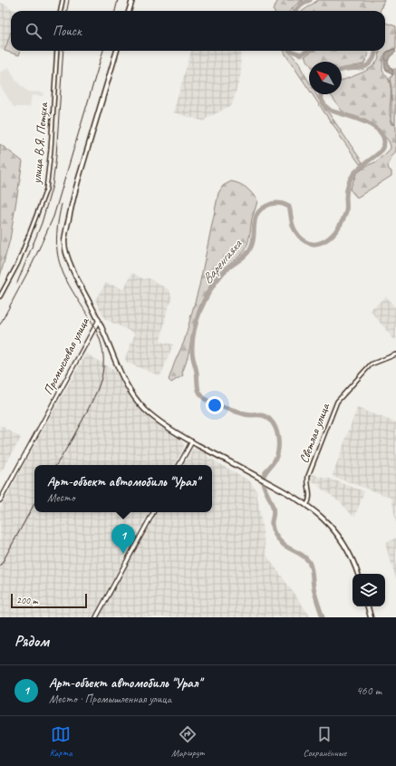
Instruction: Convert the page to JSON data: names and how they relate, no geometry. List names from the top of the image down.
{
  "streets": {
    "highway": ["Промысловая улица"],
    "street": ["улица В.Я. Петуха", "Светлая улица"]
  },
  "water": ["Варенгаяха"],
  "scale_bar": "200 m",
  "north": "top left",
  "page": {
    "search": "Поиск",
    "popup": ["Арт-объект автомобиль \"Урал\"", "Место"],
    "pins": "1",
    "scale": "200 m",
    "heading": "Рядом",
    "list": [
      {
        "mark": "1",
        "name": "Арт-объект автомобиль \"Урал\"",
        "note": "Место · Промышленная улица",
        "value": "460 m"
      }
    ],
    "nav": ["Карта", "Маршрут", "Сохранённые"]
  }
}
